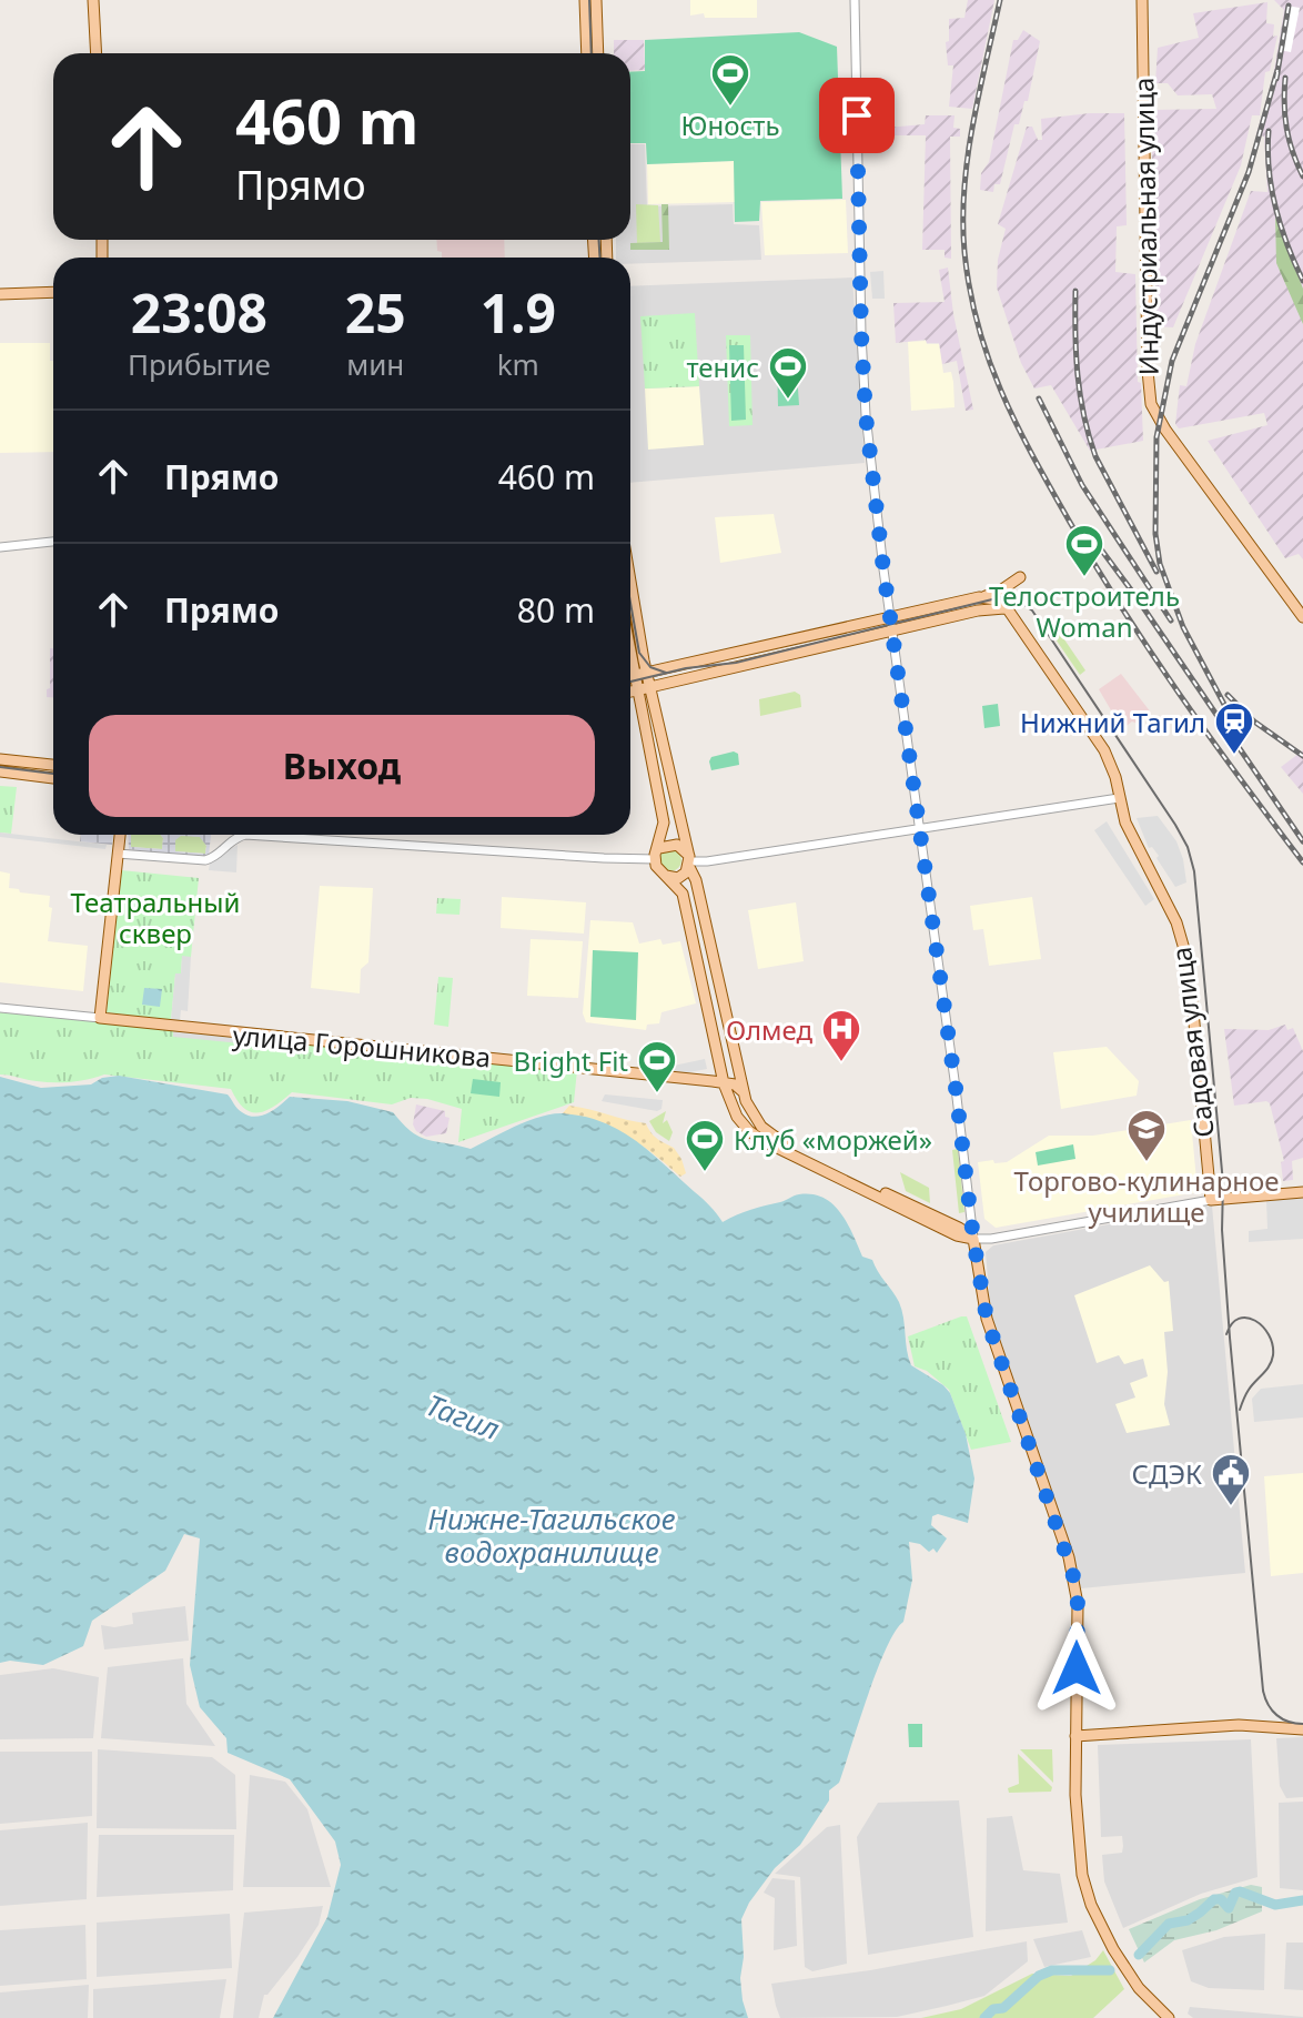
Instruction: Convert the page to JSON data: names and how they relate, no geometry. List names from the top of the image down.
{
  "streets": {
    "main road": ["Индустриальная улица", "Садовая улица", "улица Горошникова"]
  },
  "water": ["Тагил", "Нижне-Тагильское водохранилище"],
  "parks": ["Театральный сквер"],
  "places": {
    "sports": [
      "Юность",
      "тенис",
      "Телостроитель Woman",
      "Bright Fit",
      "Клуб «моржей»"
    ],
    "station": ["Нижний Тагил"],
    "hospital": ["Олмед"],
    "school or university": ["Торгово-кулинарное училище"],
    "public building": ["СДЭК"]
  },
  "page": {
    "turn": ["460 m", "Прямо"],
    "eta": [
      "23:08",
      "Прибытие",
      "25",
      "мин",
      "1.9",
      "km"
    ],
    "list": [
      {
        "name": "Прямо",
        "value": "460 m"
      },
      {
        "name": "Прямо",
        "value": "80 m"
      }
    ],
    "buttons": "Выход"
  }
}
